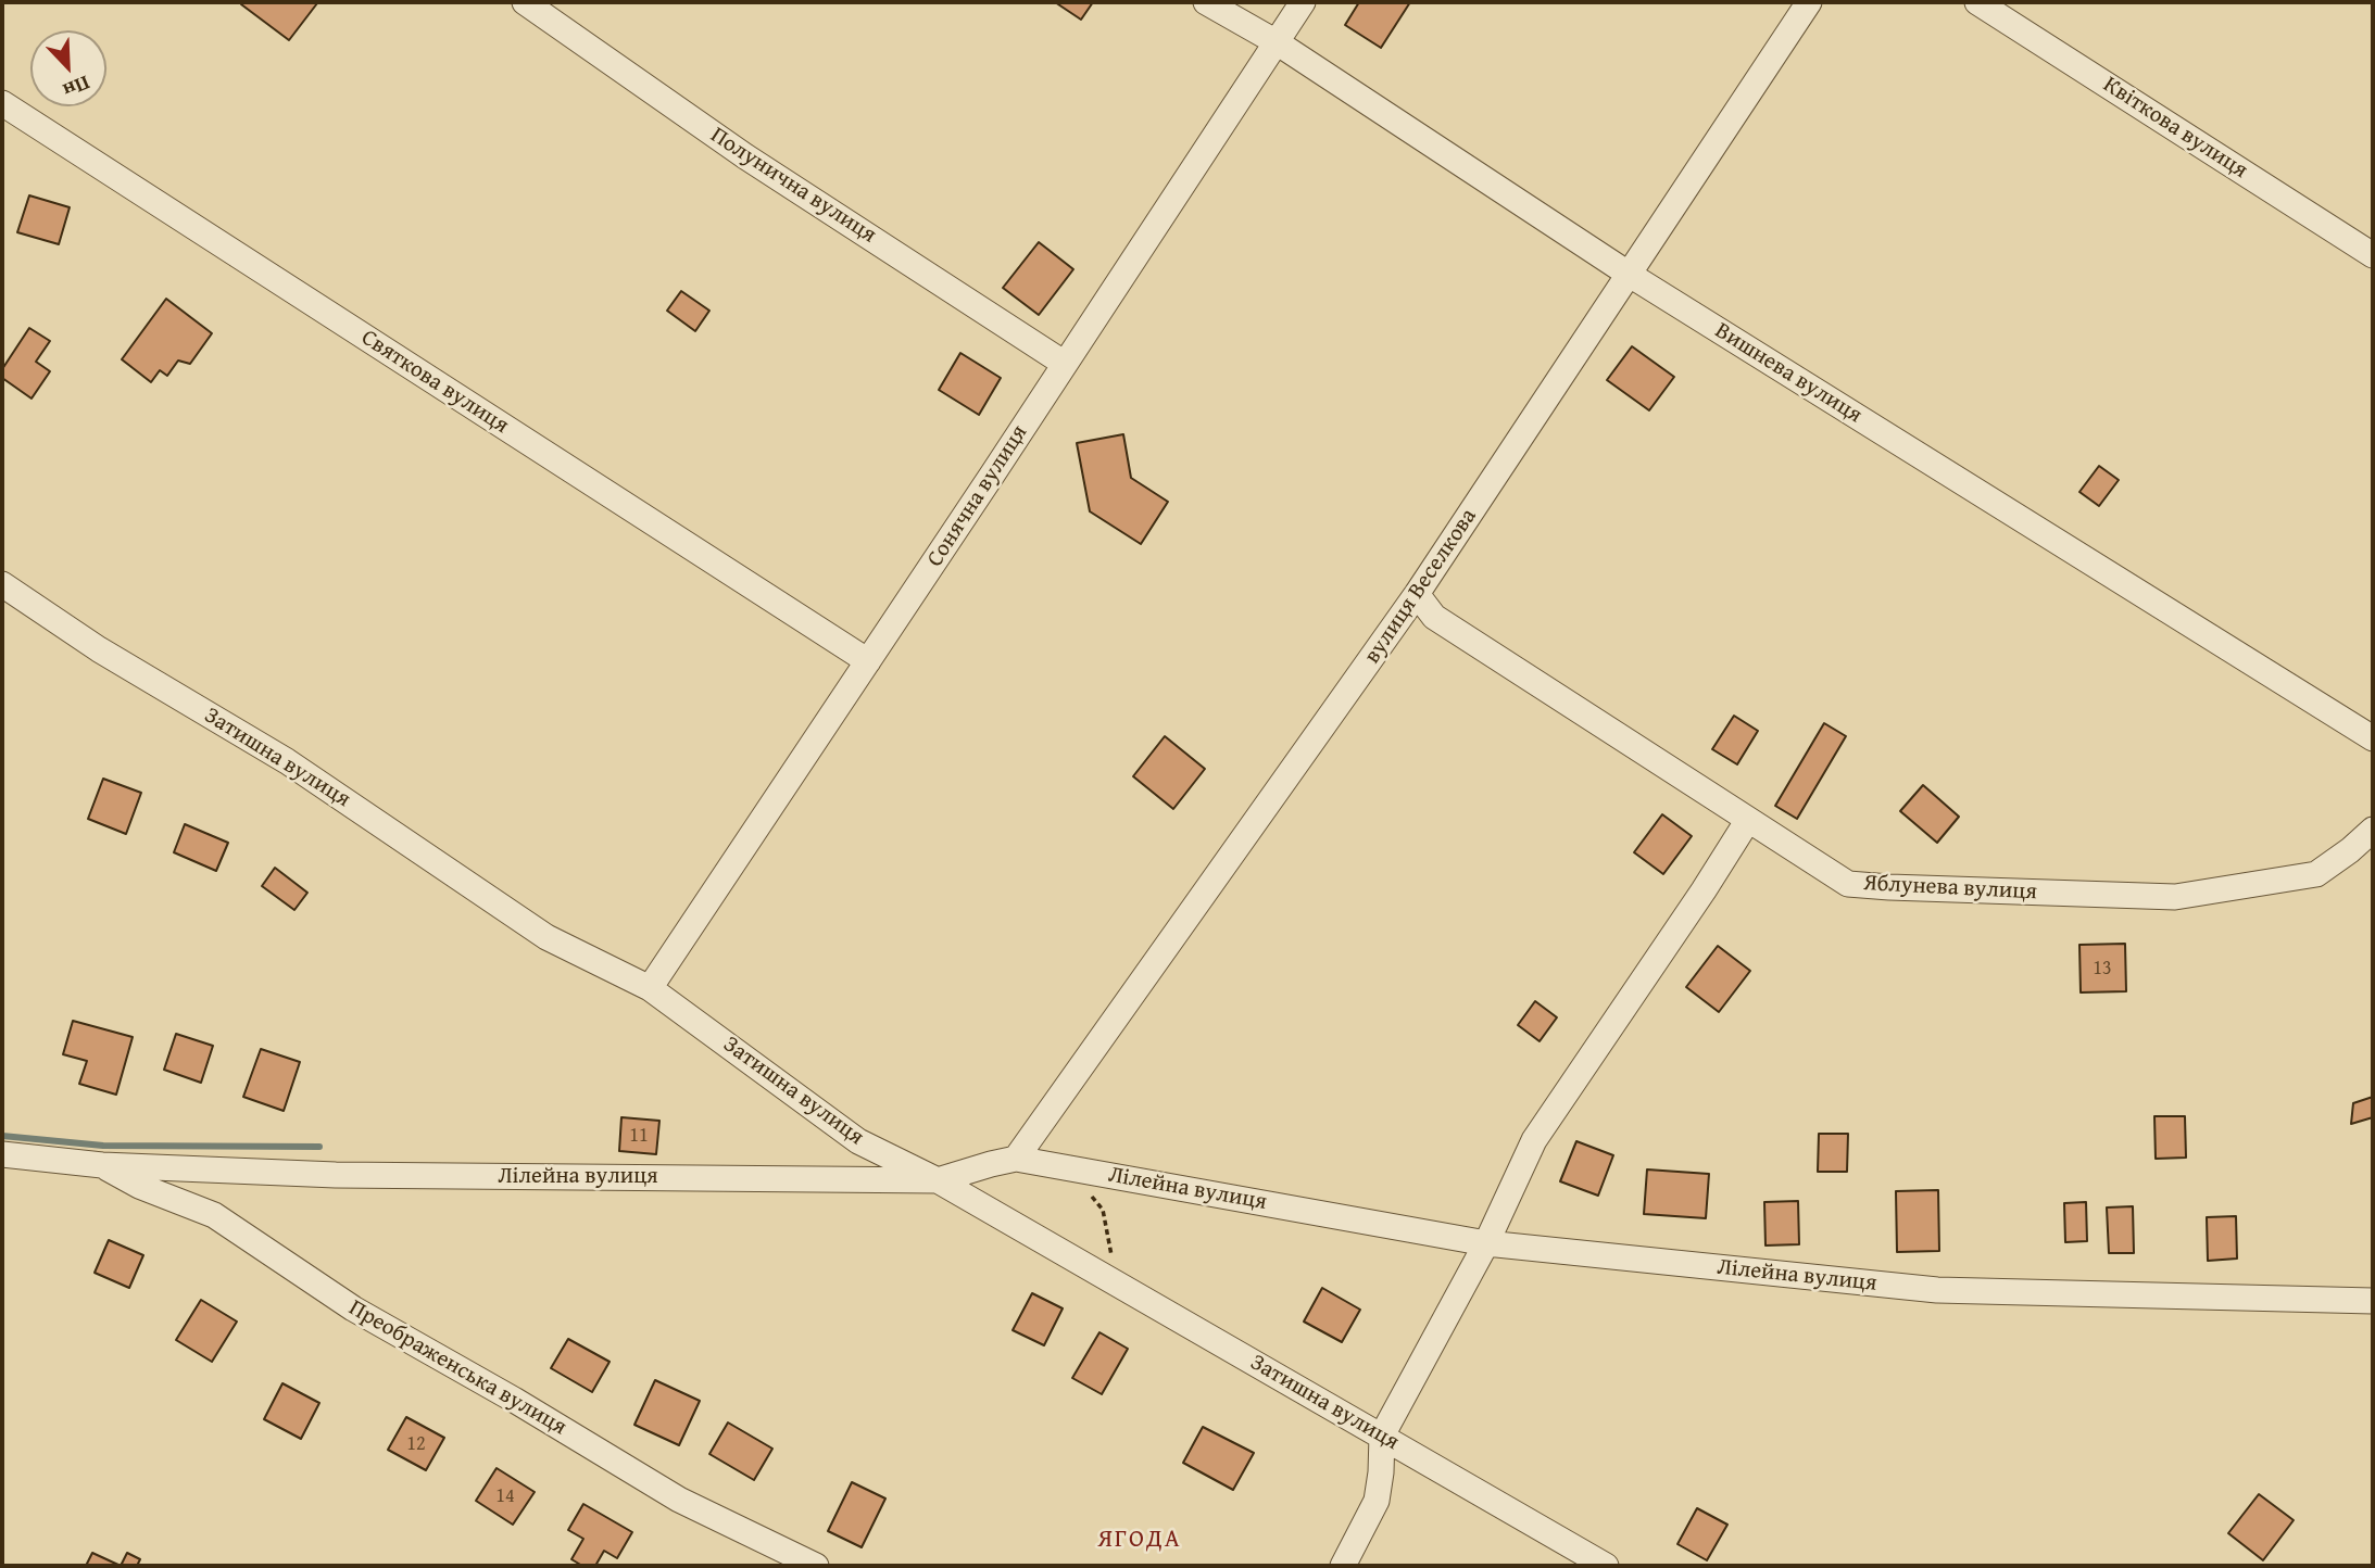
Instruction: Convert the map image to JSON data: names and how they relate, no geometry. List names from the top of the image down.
{
  "streets": {
    "street": [
      "Квіткова вулиця",
      "Полунична вулиця",
      "Вишнева вулиця",
      "Святкова вулиця",
      "Сонячна вулиця",
      "вулиця Веселкова",
      "Затишна вулиця",
      "Яблунева вулиця",
      "Лілейна вулиця",
      "Преображенська вулиця"
    ]
  },
  "crossings": [
    ["Полунична вулиця", "Сонячна вулиця"],
    ["Вишнева вулиця", "Сонячна вулиця"],
    ["Вишнева вулиця", "вулиця Веселкова"],
    ["Святкова вулиця", "Сонячна вулиця"],
    ["Сонячна вулиця", "Затишна вулиця"],
    ["вулиця Веселкова", "Яблунева вулиця"],
    ["вулиця Веселкова", "Лілейна вулиця"],
    ["Затишна вулиця", "Лілейна вулиця"],
    ["Лілейна вулиця", "Преображенська вулиця"]
  ],
  "districts": ["ЯГОДА"],
  "house_numbers": [
    "13",
    "11",
    "12",
    "14"
  ],
  "north": "bottom right"
}
